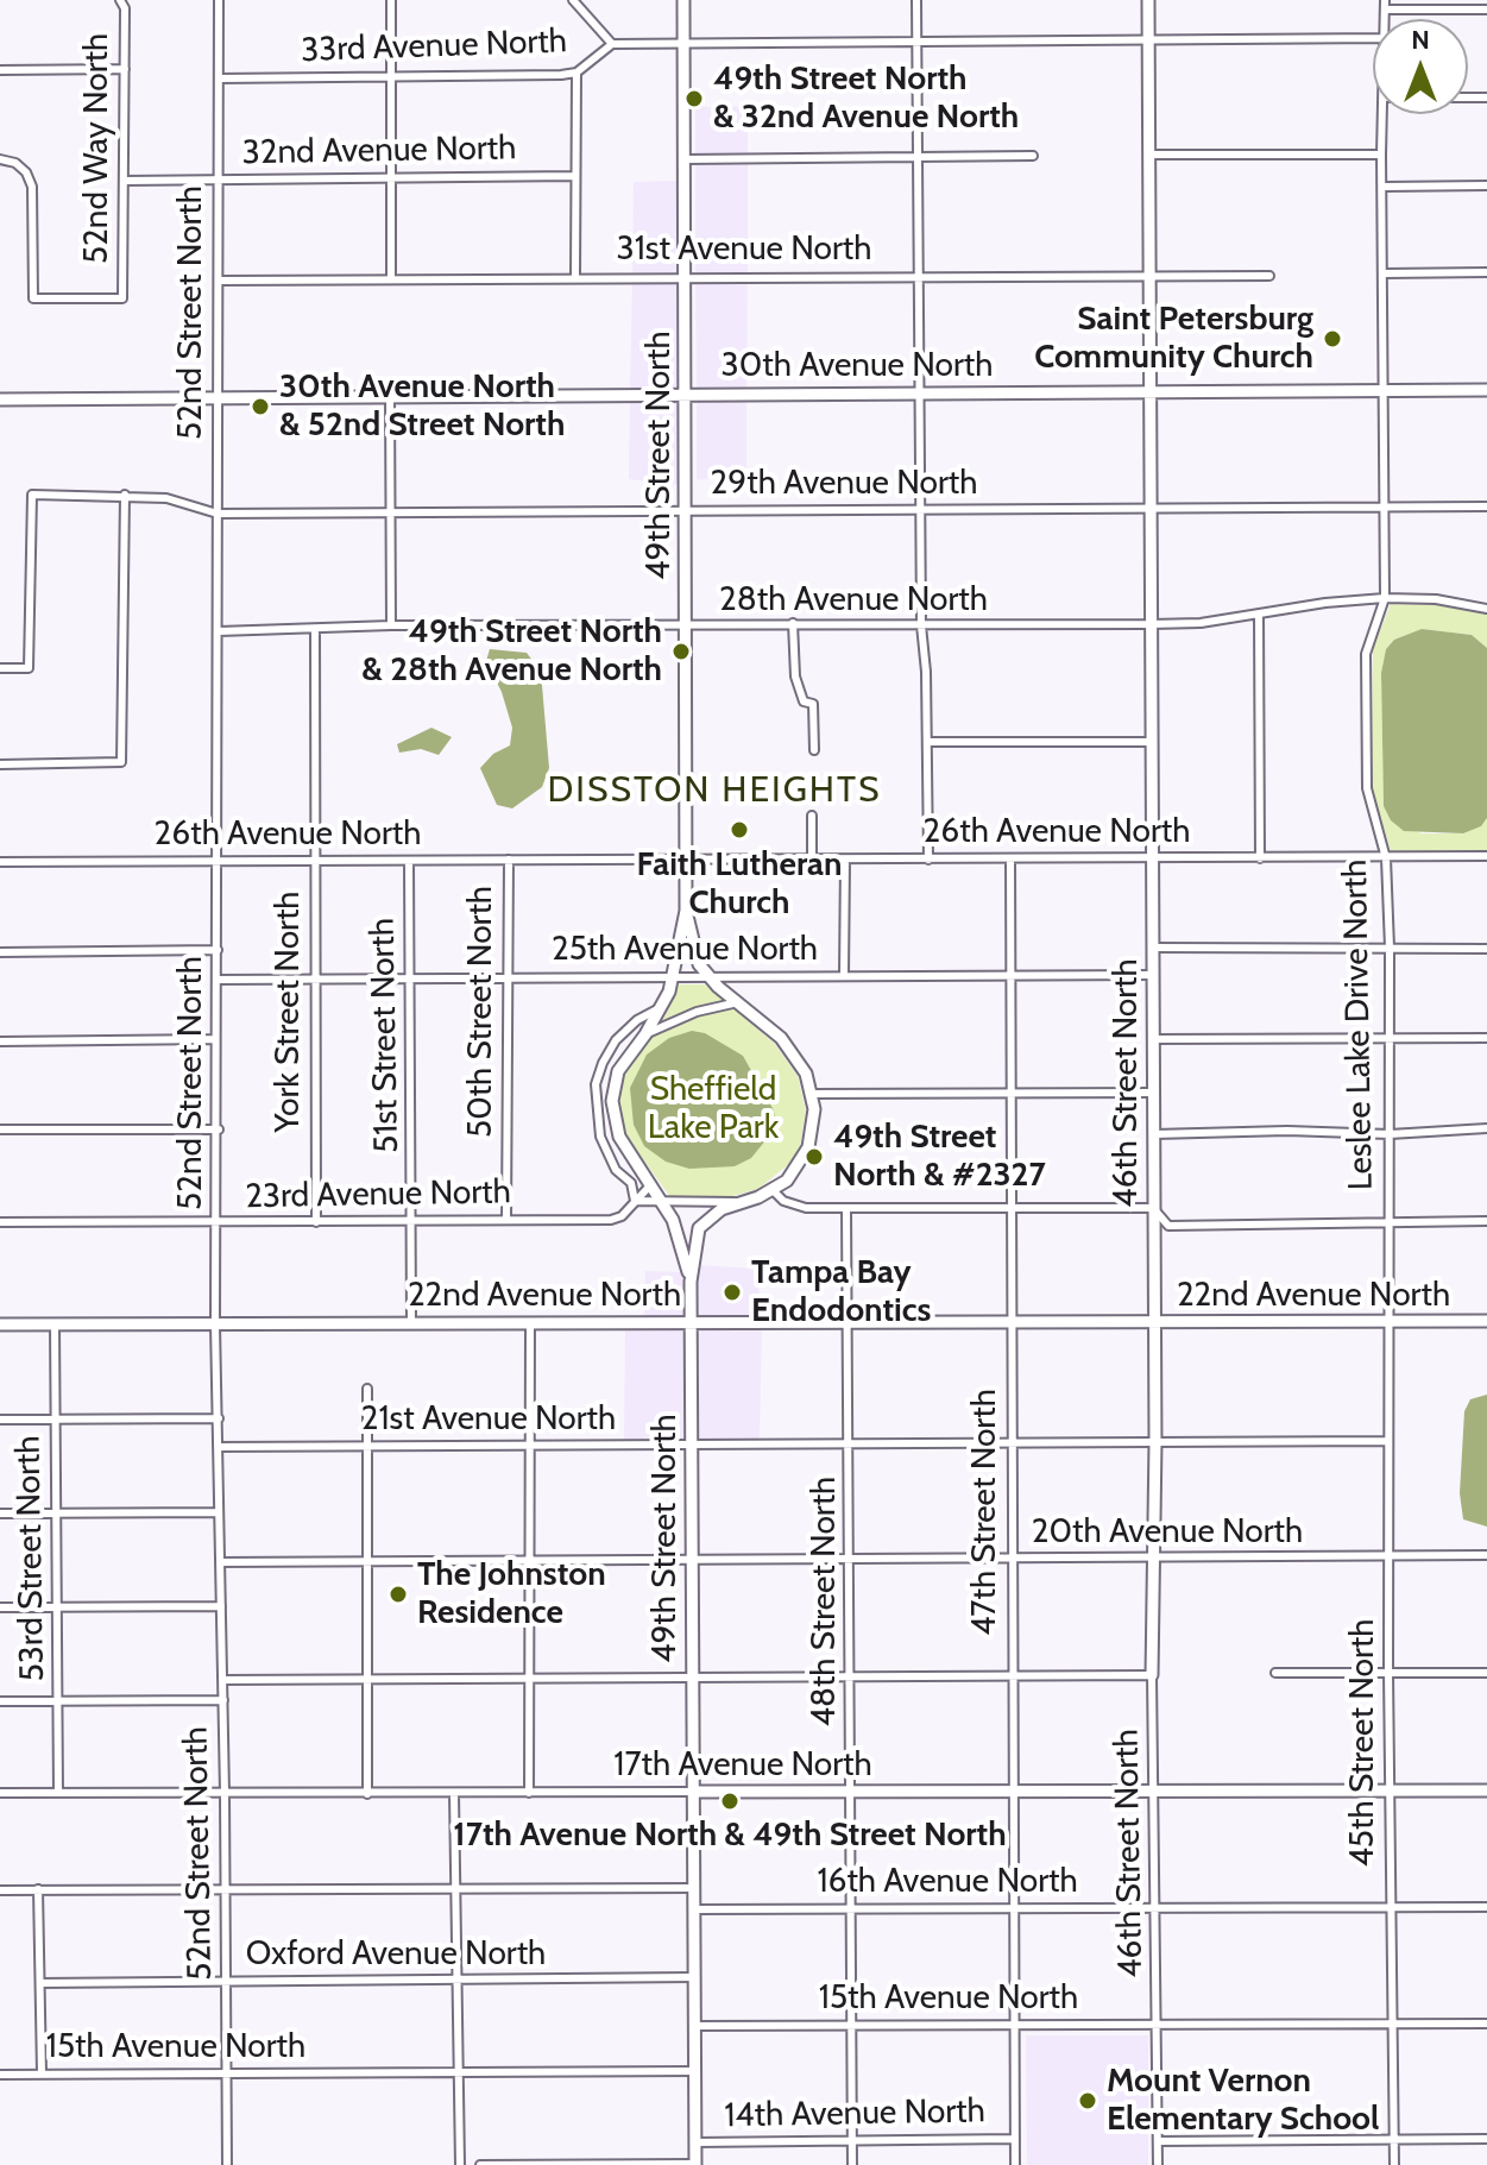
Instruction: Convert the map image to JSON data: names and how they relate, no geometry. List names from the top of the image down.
{
  "streets": {
    "main road": [
      "30th Avenue North",
      "49th Street North",
      "46th Street North",
      "22nd Avenue North",
      "17th Avenue North"
    ],
    "street": [
      "33rd Avenue North",
      "52nd Way North",
      "32nd Avenue North",
      "31st Avenue North",
      "52nd Street North",
      "29th Avenue North",
      "28th Avenue North",
      "26th Avenue North",
      "25th Avenue North",
      "York Street North",
      "50th Street North",
      "Leslee Lake Drive North",
      "51st Street North",
      "23rd Avenue North",
      "21st Avenue North",
      "47th Street North",
      "20th Avenue North",
      "53rd Street North",
      "48th Street North",
      "45th Street North",
      "16th Avenue North",
      "Oxford Avenue North",
      "15th Avenue North",
      "14th Avenue North"
    ]
  },
  "crossings": [
    ["33rd Avenue North", "52nd Street North"],
    ["33rd Avenue North", "49th Street North"],
    ["33rd Avenue North", "46th Street North"],
    ["52nd Way North", "32nd Avenue North"],
    ["32nd Avenue North", "52nd Street North"],
    ["31st Avenue North", "52nd Street North"],
    ["31st Avenue North", "49th Street North"],
    ["31st Avenue North", "46th Street North"],
    ["52nd Street North", "30th Avenue North"],
    ["52nd Street North", "29th Avenue North"],
    ["52nd Street North", "28th Avenue North"],
    ["52nd Street North", "26th Avenue North"],
    ["52nd Street North", "25th Avenue North"],
    ["52nd Street North", "23rd Avenue North"],
    ["52nd Street North", "22nd Avenue North"],
    ["52nd Street North", "21st Avenue North"],
    ["52nd Street North", "20th Avenue North"],
    ["52nd Street North", "17th Avenue North"],
    ["52nd Street North", "Oxford Avenue North"],
    ["52nd Street North", "15th Avenue North"],
    ["30th Avenue North", "49th Street North"],
    ["30th Avenue North", "Leslee Lake Drive North"],
    ["30th Avenue North", "46th Street North"],
    ["49th Street North", "29th Avenue North"],
    ["49th Street North", "28th Avenue North"],
    ["49th Street North", "26th Avenue North"],
    ["49th Street North", "25th Avenue North"],
    ["49th Street North", "23rd Avenue North"],
    ["49th Street North", "22nd Avenue North"],
    ["49th Street North", "21st Avenue North"],
    ["49th Street North", "20th Avenue North"],
    ["49th Street North", "17th Avenue North"],
    ["49th Street North", "16th Avenue North"],
    ["49th Street North", "Oxford Avenue North"],
    ["49th Street North", "15th Avenue North"],
    ["49th Street North", "14th Avenue North"],
    ["29th Avenue North", "Leslee Lake Drive North"],
    ["29th Avenue North", "46th Street North"],
    ["28th Avenue North", "York Street North"],
    ["28th Avenue North", "Leslee Lake Drive North"],
    ["28th Avenue North", "46th Street North"],
    ["26th Avenue North", "York Street North"],
    ["26th Avenue North", "50th Street North"],
    ["26th Avenue North", "Leslee Lake Drive North"],
    ["26th Avenue North", "51st Street North"],
    ["26th Avenue North", "46th Street North"],
    ["26th Avenue North", "47th Street North"],
    ["25th Avenue North", "York Street North"],
    ["25th Avenue North", "50th Street North"],
    ["25th Avenue North", "51st Street North"],
    ["25th Avenue North", "46th Street North"],
    ["25th Avenue North", "47th Street North"],
    ["York Street North", "23rd Avenue North"],
    ["50th Street North", "23rd Avenue North"],
    ["Leslee Lake Drive North", "22nd Avenue North"],
    ["Leslee Lake Drive North", "45th Street North"],
    ["51st Street North", "23rd Avenue North"],
    ["51st Street North", "22nd Avenue North"],
    ["46th Street North", "22nd Avenue North"],
    ["46th Street North", "21st Avenue North"],
    ["46th Street North", "20th Avenue North"],
    ["46th Street North", "17th Avenue North"],
    ["46th Street North", "16th Avenue North"],
    ["46th Street North", "15th Avenue North"],
    ["22nd Avenue North", "47th Street North"],
    ["22nd Avenue North", "53rd Street North"],
    ["22nd Avenue North", "48th Street North"],
    ["22nd Avenue North", "45th Street North"],
    ["21st Avenue North", "47th Street North"],
    ["21st Avenue North", "48th Street North"],
    ["21st Avenue North", "45th Street North"],
    ["47th Street North", "20th Avenue North"],
    ["47th Street North", "17th Avenue North"],
    ["47th Street North", "16th Avenue North"],
    ["47th Street North", "15th Avenue North"],
    ["47th Street North", "14th Avenue North"],
    ["20th Avenue North", "48th Street North"],
    ["20th Avenue North", "45th Street North"],
    ["53rd Street North", "17th Avenue North"],
    ["48th Street North", "17th Avenue North"],
    ["48th Street North", "16th Avenue North"],
    ["48th Street North", "15th Avenue North"],
    ["48th Street North", "14th Avenue North"],
    ["45th Street North", "17th Avenue North"],
    ["45th Street North", "16th Avenue North"],
    ["45th Street North", "15th Avenue North"]
  ],
  "districts": ["DISSTON HEIGHTS"],
  "parks": ["Sheffield Lake Park"],
  "places": [
    "49th Street North & 32nd Avenue North",
    "Saint Petersburg Community Church",
    "30th Avenue North & 52nd Street North",
    "49th Street North & 28th Avenue North",
    "Faith Lutheran Church",
    "49th Street North & #2327",
    "Tampa Bay Endodontics",
    "The Johnston Residence",
    "17th Avenue North & 49th Street North",
    "Mount Vernon Elementary School"
  ],
  "north": "top"
}
